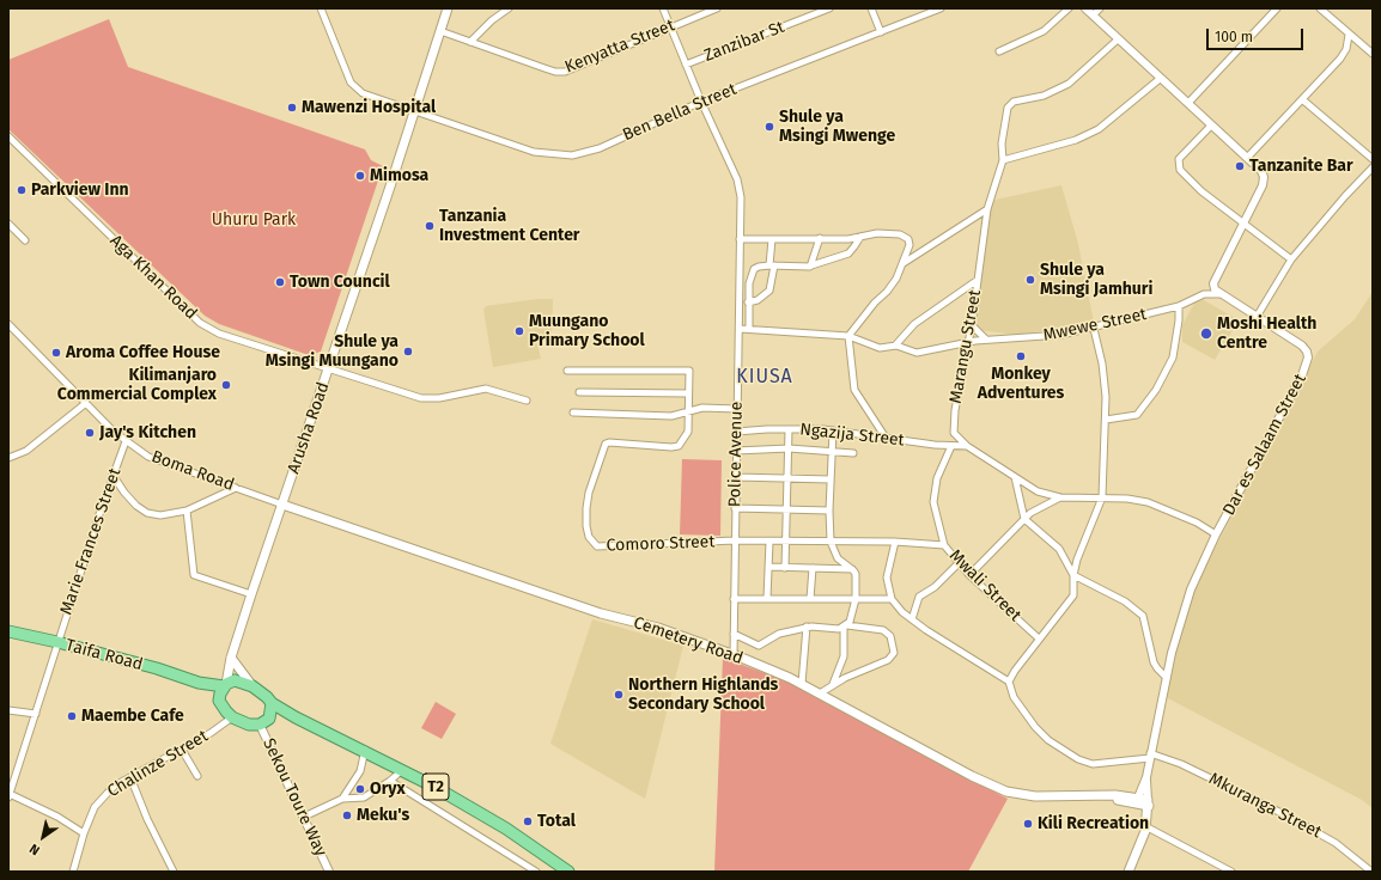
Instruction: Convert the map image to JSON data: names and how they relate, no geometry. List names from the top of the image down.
{
  "streets": {
    "highway": ["Taifa Road", "T2"],
    "main road": ["Arusha Road", "Cemetery Road"],
    "street": [
      "Zanzibar St",
      "Kenyatta Street",
      "Ben Bella Street",
      "Aga Khan Road",
      "Mwewe Street",
      "Marangu Street",
      "Ngazija Street",
      "Dar es Salaam Street",
      "Police Avenue",
      "Boma Road",
      "Marie Frances Street",
      "Comoro Street",
      "Mwali Street",
      "Chalinze Street",
      "Sekou Toure Way",
      "Mkuranga Street"
    ]
  },
  "crossings": [
    ["Zanzibar St", "Police Avenue"],
    ["Kenyatta Street", "Arusha Road"],
    ["Kenyatta Street", "Police Avenue"],
    ["Ben Bella Street", "Arusha Road"],
    ["Ben Bella Street", "Police Avenue"],
    ["Aga Khan Road", "Arusha Road"],
    ["Mwewe Street", "Marangu Street"],
    ["Mwewe Street", "Dar es Salaam Street"],
    ["Mwewe Street", "Police Avenue"],
    ["Marangu Street", "Ngazija Street"],
    ["Marangu Street", "Dar es Salaam Street"],
    ["Arusha Road", "Boma Road"],
    ["Arusha Road", "Cemetery Road"],
    ["Arusha Road", "Taifa Road"],
    ["Arusha Road", "Chalinze Street"],
    ["Arusha Road", "T2"],
    ["Arusha Road", "Sekou Toure Way"],
    ["Ngazija Street", "Police Avenue"],
    ["Ngazija Street", "Mwali Street"],
    ["Dar es Salaam Street", "Cemetery Road"],
    ["Dar es Salaam Street", "Mkuranga Street"],
    ["Police Avenue", "Comoro Street"],
    ["Police Avenue", "Cemetery Road"],
    ["Boma Road", "Marie Frances Street"],
    ["Boma Road", "Cemetery Road"],
    ["Marie Frances Street", "Taifa Road"],
    ["Comoro Street", "Mwali Street"],
    ["Taifa Road", "Chalinze Street"],
    ["Taifa Road", "T2"],
    ["Taifa Road", "Sekou Toure Way"],
    ["Chalinze Street", "T2"],
    ["Chalinze Street", "Sekou Toure Way"],
    ["T2", "Sekou Toure Way"]
  ],
  "districts": ["KIUSA"],
  "parks": ["Uhuru Park"],
  "places": [
    "Mawenzi Hospital",
    "Shule ya Msingi Mwenge",
    "Tanzanite Bar",
    "Mimosa",
    "Parkview Inn",
    "Tanzania Investment Center",
    "Shule ya Msingi Jamhuri",
    "Town Council",
    "Muungano Primary School",
    "Moshi Health Centre",
    "Shule ya Msingi Muungano",
    "Aroma Coffee House",
    "Monkey Adventures",
    "Kilimanjaro Commercial Complex",
    "Jay's Kitchen",
    "Northern Highlands Secondary School",
    "Maembe Cafe",
    "Oryx",
    "Meku's",
    "Total",
    "Kili Recreation"
  ],
  "scale_bar": "100 m",
  "north": "bottom left"
}
